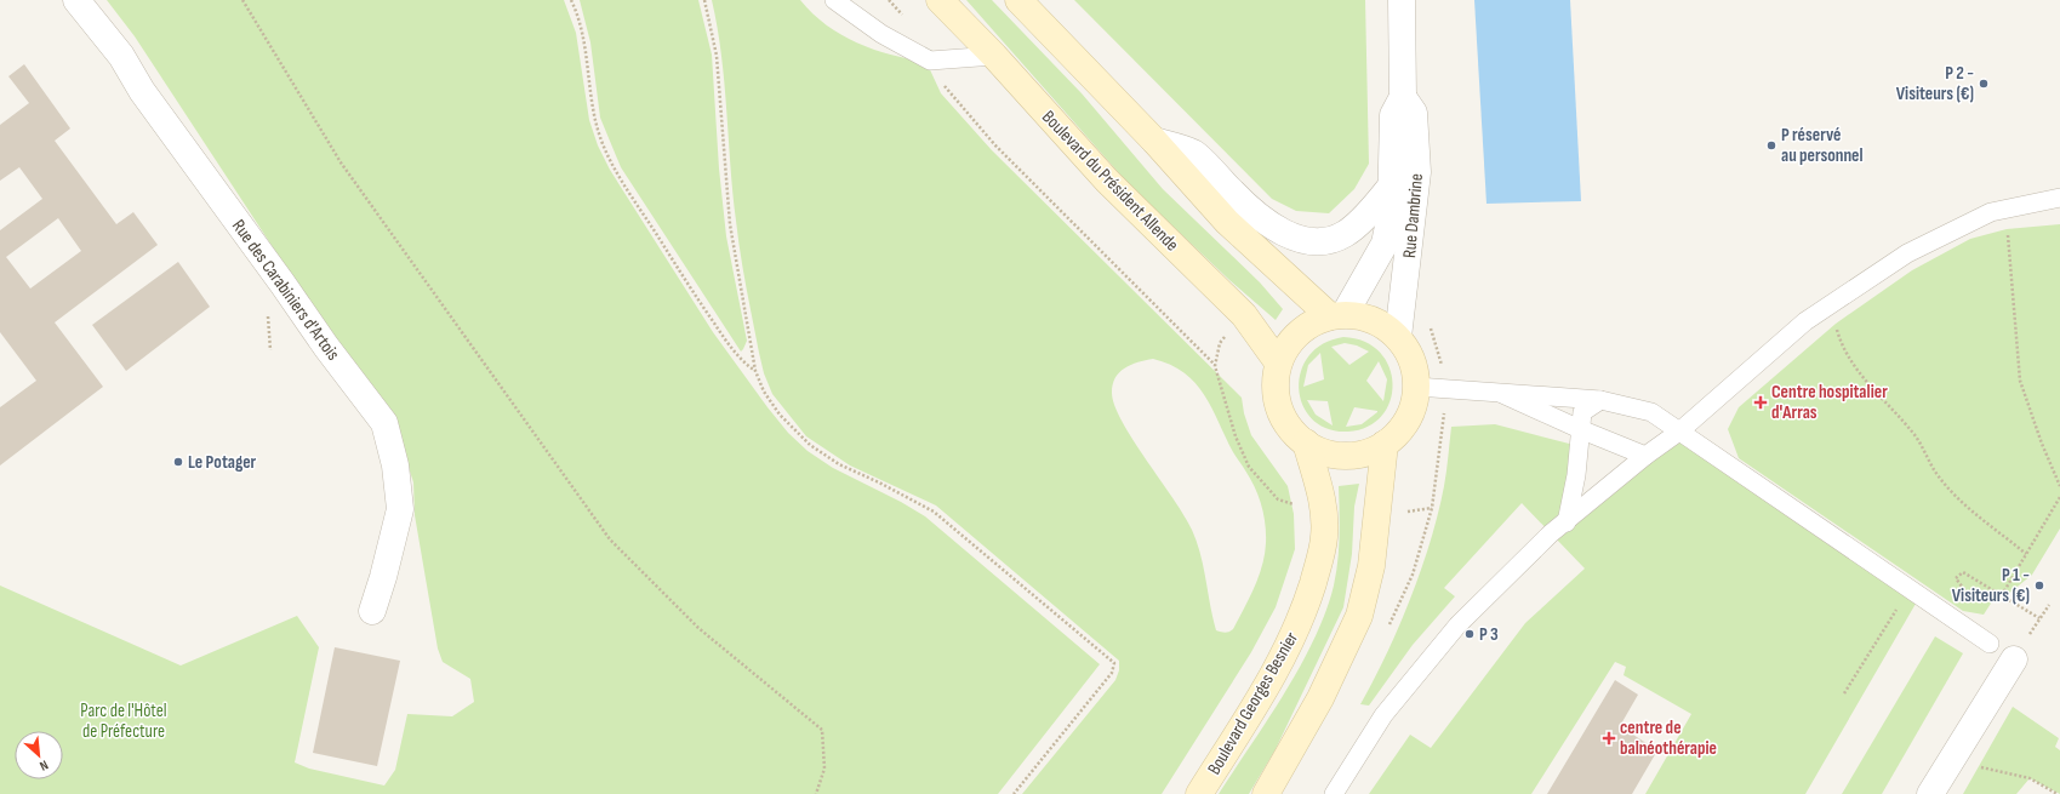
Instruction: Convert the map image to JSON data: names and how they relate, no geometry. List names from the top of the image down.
{
  "streets": {
    "main road": ["Boulevard du Président Allende", "Boulevard Georges Besnier"],
    "street": ["Rue Dambrine", "Rue des Carabiniers d'Artois"]
  },
  "crossings": [
    ["Boulevard du Président Allende", "Rue Dambrine"],
    ["Boulevard du Président Allende", "Boulevard Georges Besnier"],
    ["Rue Dambrine", "Boulevard Georges Besnier"]
  ],
  "parks": ["Parc de l'Hôtel de Préfecture"],
  "places": {
    "other": [
      "P 2 - Visiteurs (€)",
      "P réservé au personnel",
      "Le Potager",
      "P 1 - Visiteurs (€)",
      "P 3"
    ],
    "health": ["Centre hospitalier d'Arras", "centre de balnéothérapie"]
  },
  "north": "bottom right"
}
